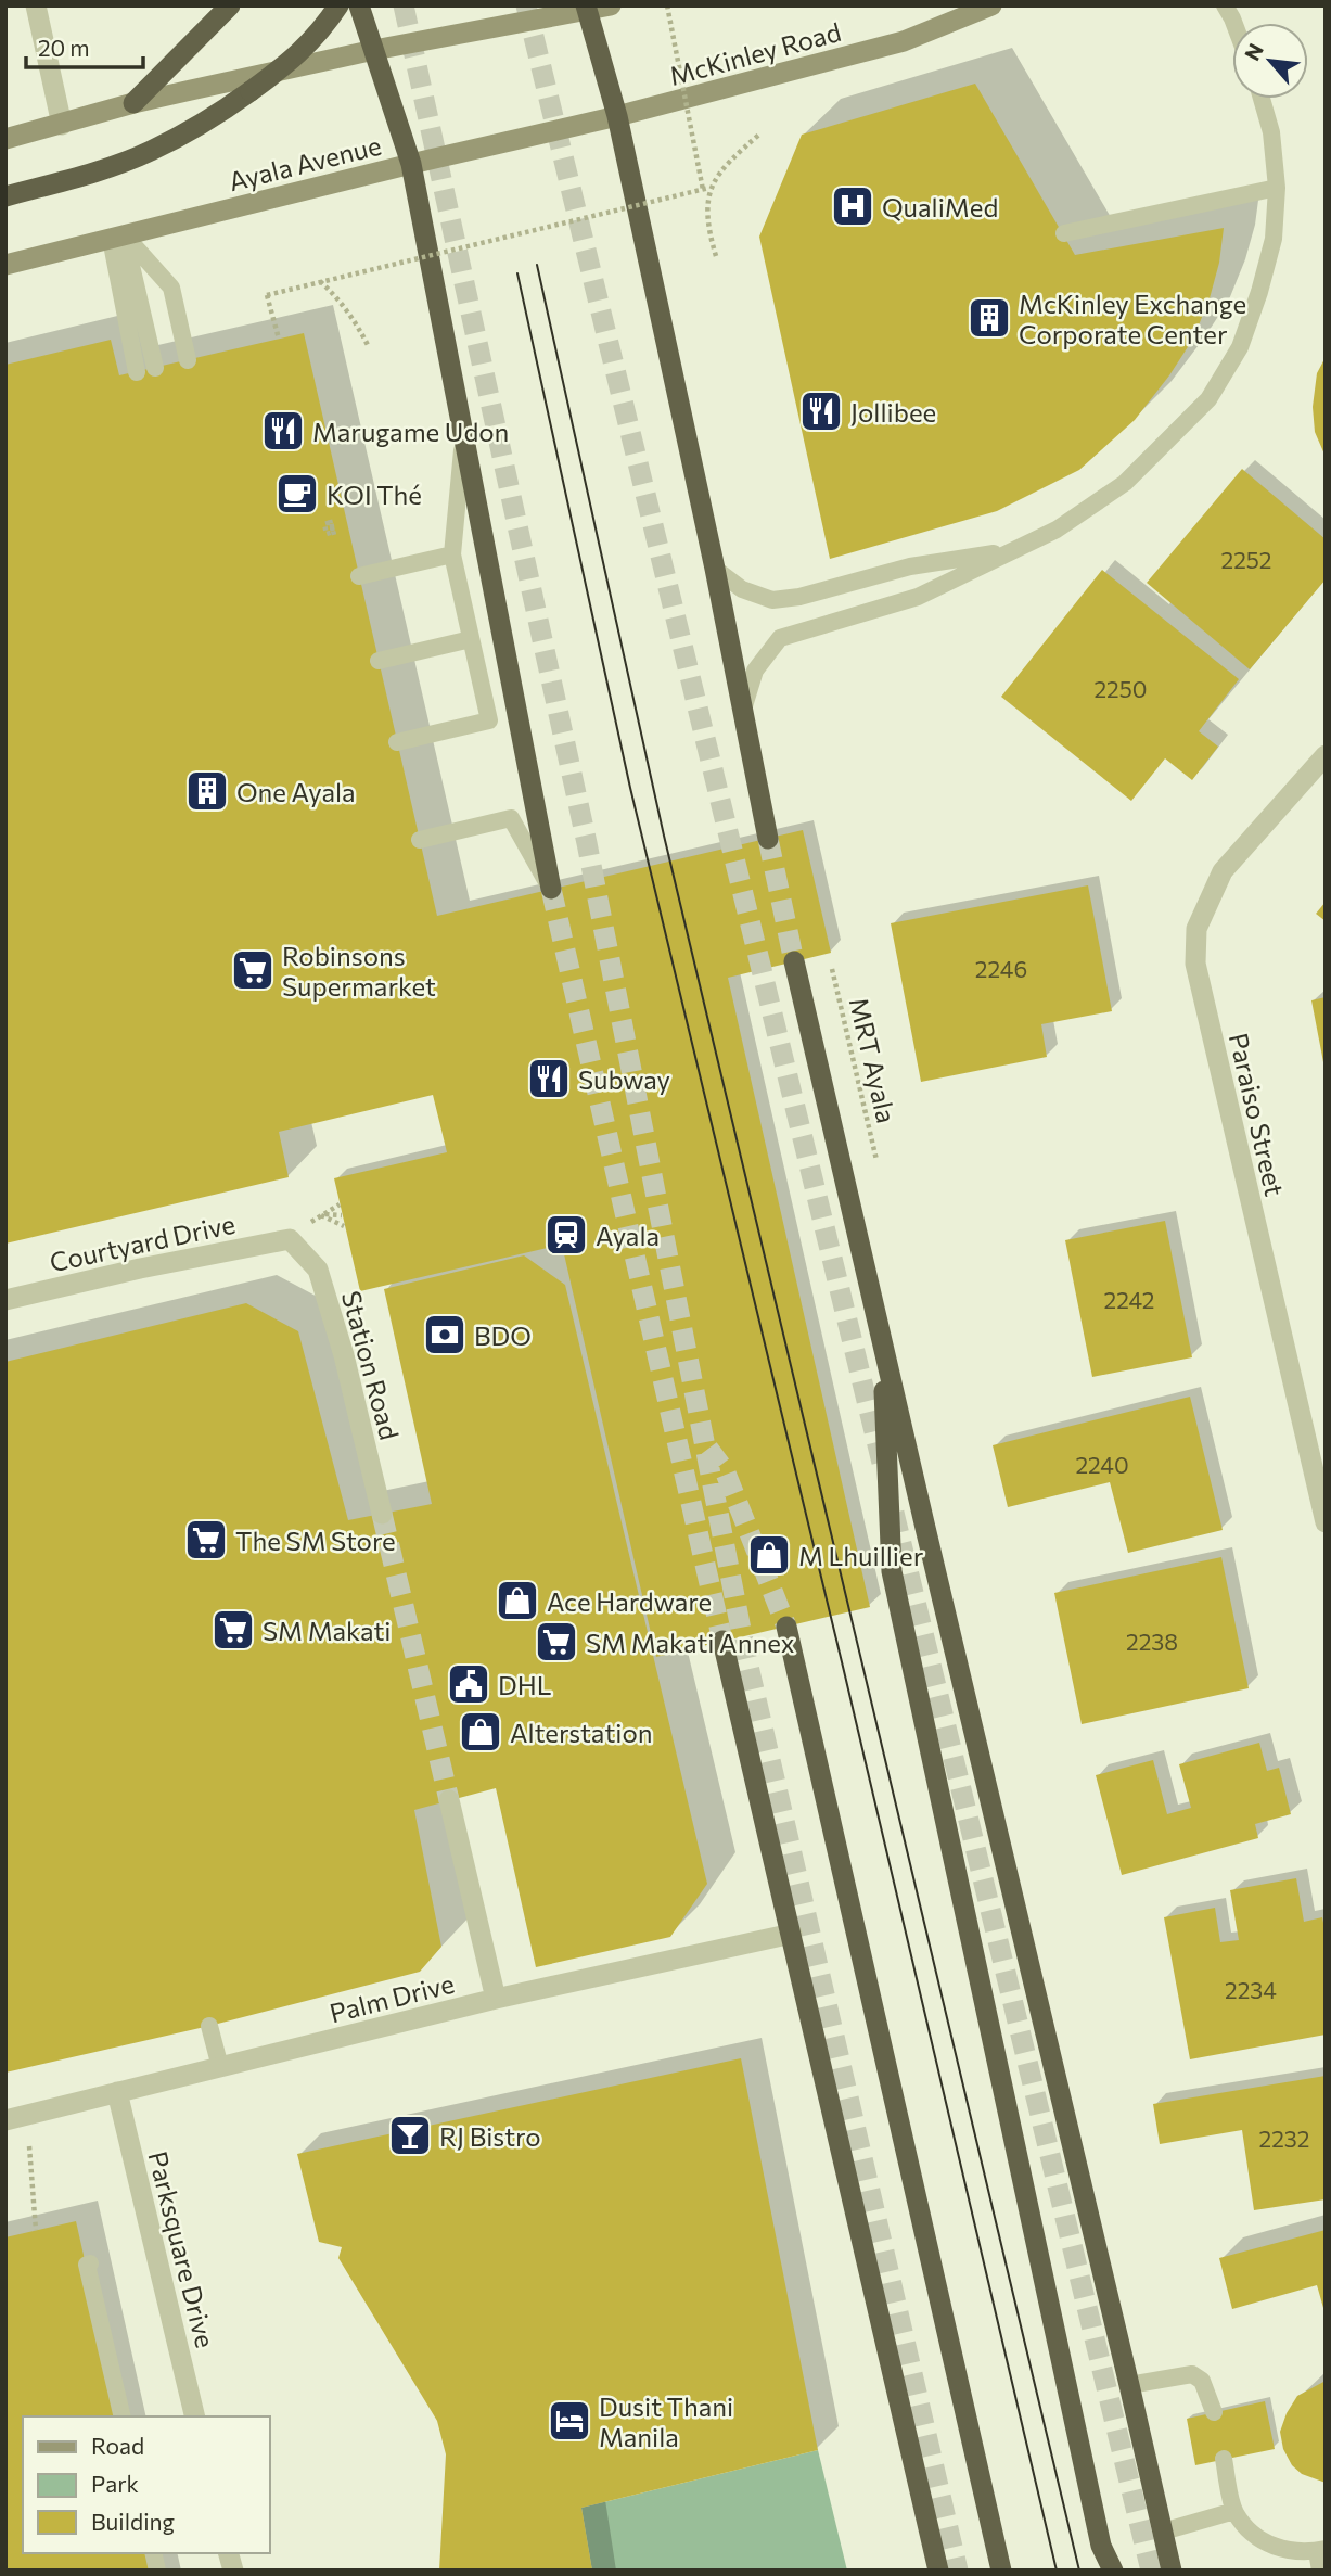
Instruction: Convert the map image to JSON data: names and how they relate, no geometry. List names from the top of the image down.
{
  "streets": {
    "main road": ["McKinley Road", "Ayala Avenue"],
    "street": [
      "Paraiso Street",
      "Courtyard Drive",
      "Station Road",
      "Palm Drive",
      "Parksquare Drive"
    ],
    "path": ["MRT Ayala"]
  },
  "crossings": [
    ["McKinley Road", "Ayala Avenue"],
    ["Courtyard Drive", "Station Road"],
    ["Palm Drive", "Parksquare Drive"]
  ],
  "places": {
    "hospital": ["QualiMed"],
    "building": ["McKinley Exchange Corporate Center", "One Ayala"],
    "restaurant": ["Jollibee", "Marugame Udon", "Subway"],
    "cafe": ["KOI Thé"],
    "supermarket": [
      "Robinsons Supermarket",
      "The SM Store",
      "SM Makati",
      "SM Makati Annex"
    ],
    "station": ["Ayala"],
    "bank": ["BDO"],
    "shop": ["M Lhuillier", "Ace Hardware", "Alterstation"],
    "public building": ["DHL"],
    "bar": ["RJ Bistro"],
    "hotel": ["Dusit Thani Manila"]
  },
  "house_numbers": [
    "2252",
    "2250",
    "2246",
    "2242",
    "2240",
    "2238",
    "2234",
    "2232"
  ],
  "legend": ["Road", "Park", "Building"],
  "scale_bar": "20 m",
  "north": "top left"
}
